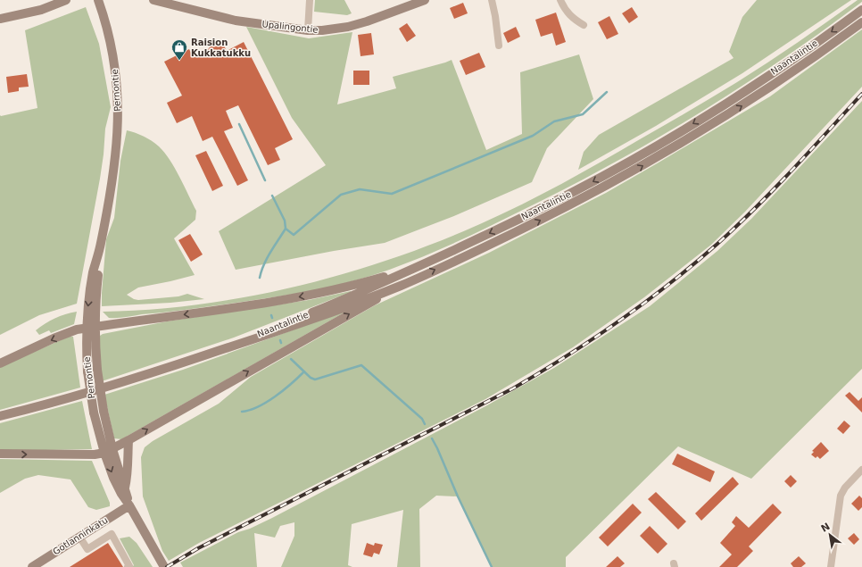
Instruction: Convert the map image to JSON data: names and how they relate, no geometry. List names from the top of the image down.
{
  "streets": {
    "main road": [
      "Upalingontie",
      "Naantalintie",
      "Pernontie",
      "Gotlanninkatu"
    ]
  },
  "crossings": [
    ["Pernontie", "Gotlanninkatu"]
  ],
  "places": {
    "shop": ["Raision Kukkatukku"]
  },
  "north": "top left"
}
